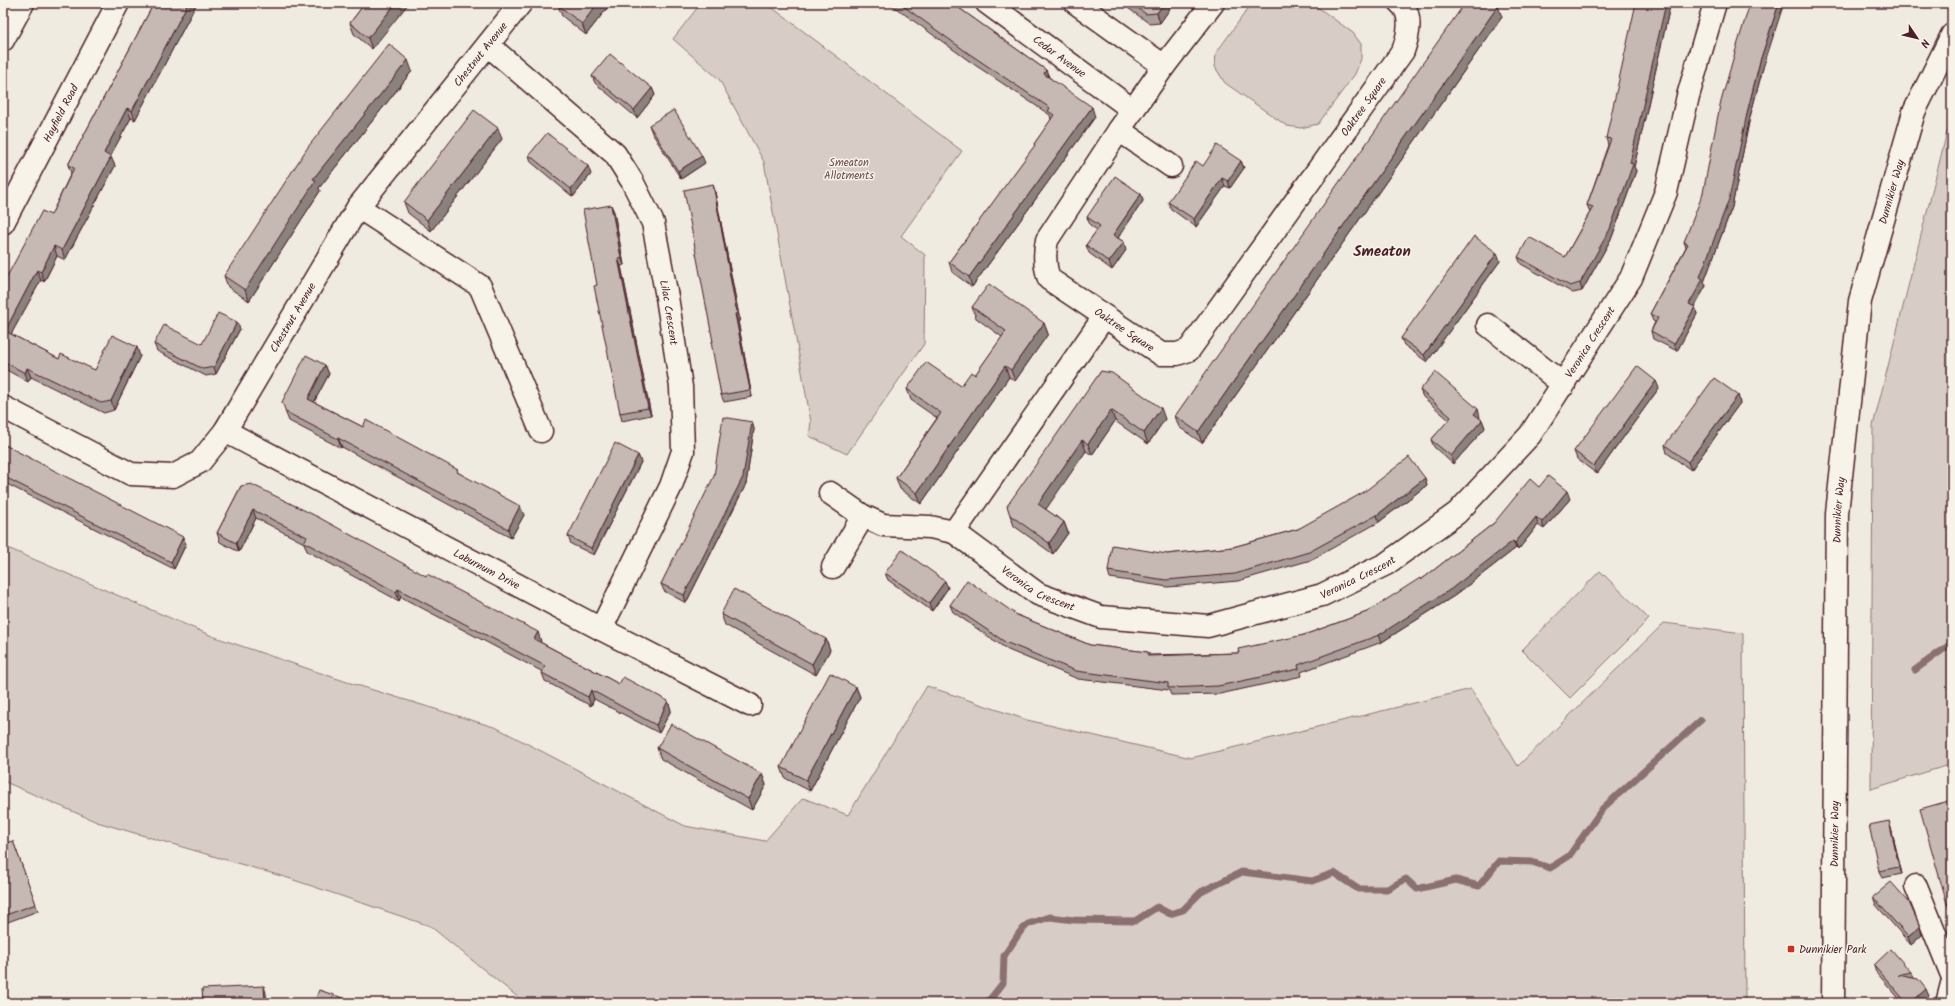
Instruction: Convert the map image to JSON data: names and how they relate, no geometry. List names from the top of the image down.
{
  "streets": {
    "street": [
      "Chestnut Avenue",
      "Cedar Avenue",
      "Oaktree Square",
      "Hayfield Road",
      "Dunnikier Way",
      "Lilac Crescent",
      "Veronica Crescent",
      "Laburnum Drive"
    ]
  },
  "crossings": [
    ["Chestnut Avenue", "Lilac Crescent"],
    ["Chestnut Avenue", "Laburnum Drive"],
    ["Cedar Avenue", "Oaktree Square"],
    ["Lilac Crescent", "Laburnum Drive"]
  ],
  "districts": ["Smeaton"],
  "parks": ["Smeaton Allotments"],
  "places": {
    "transit": ["Dunnikier Park"]
  },
  "north": "bottom right"
}
